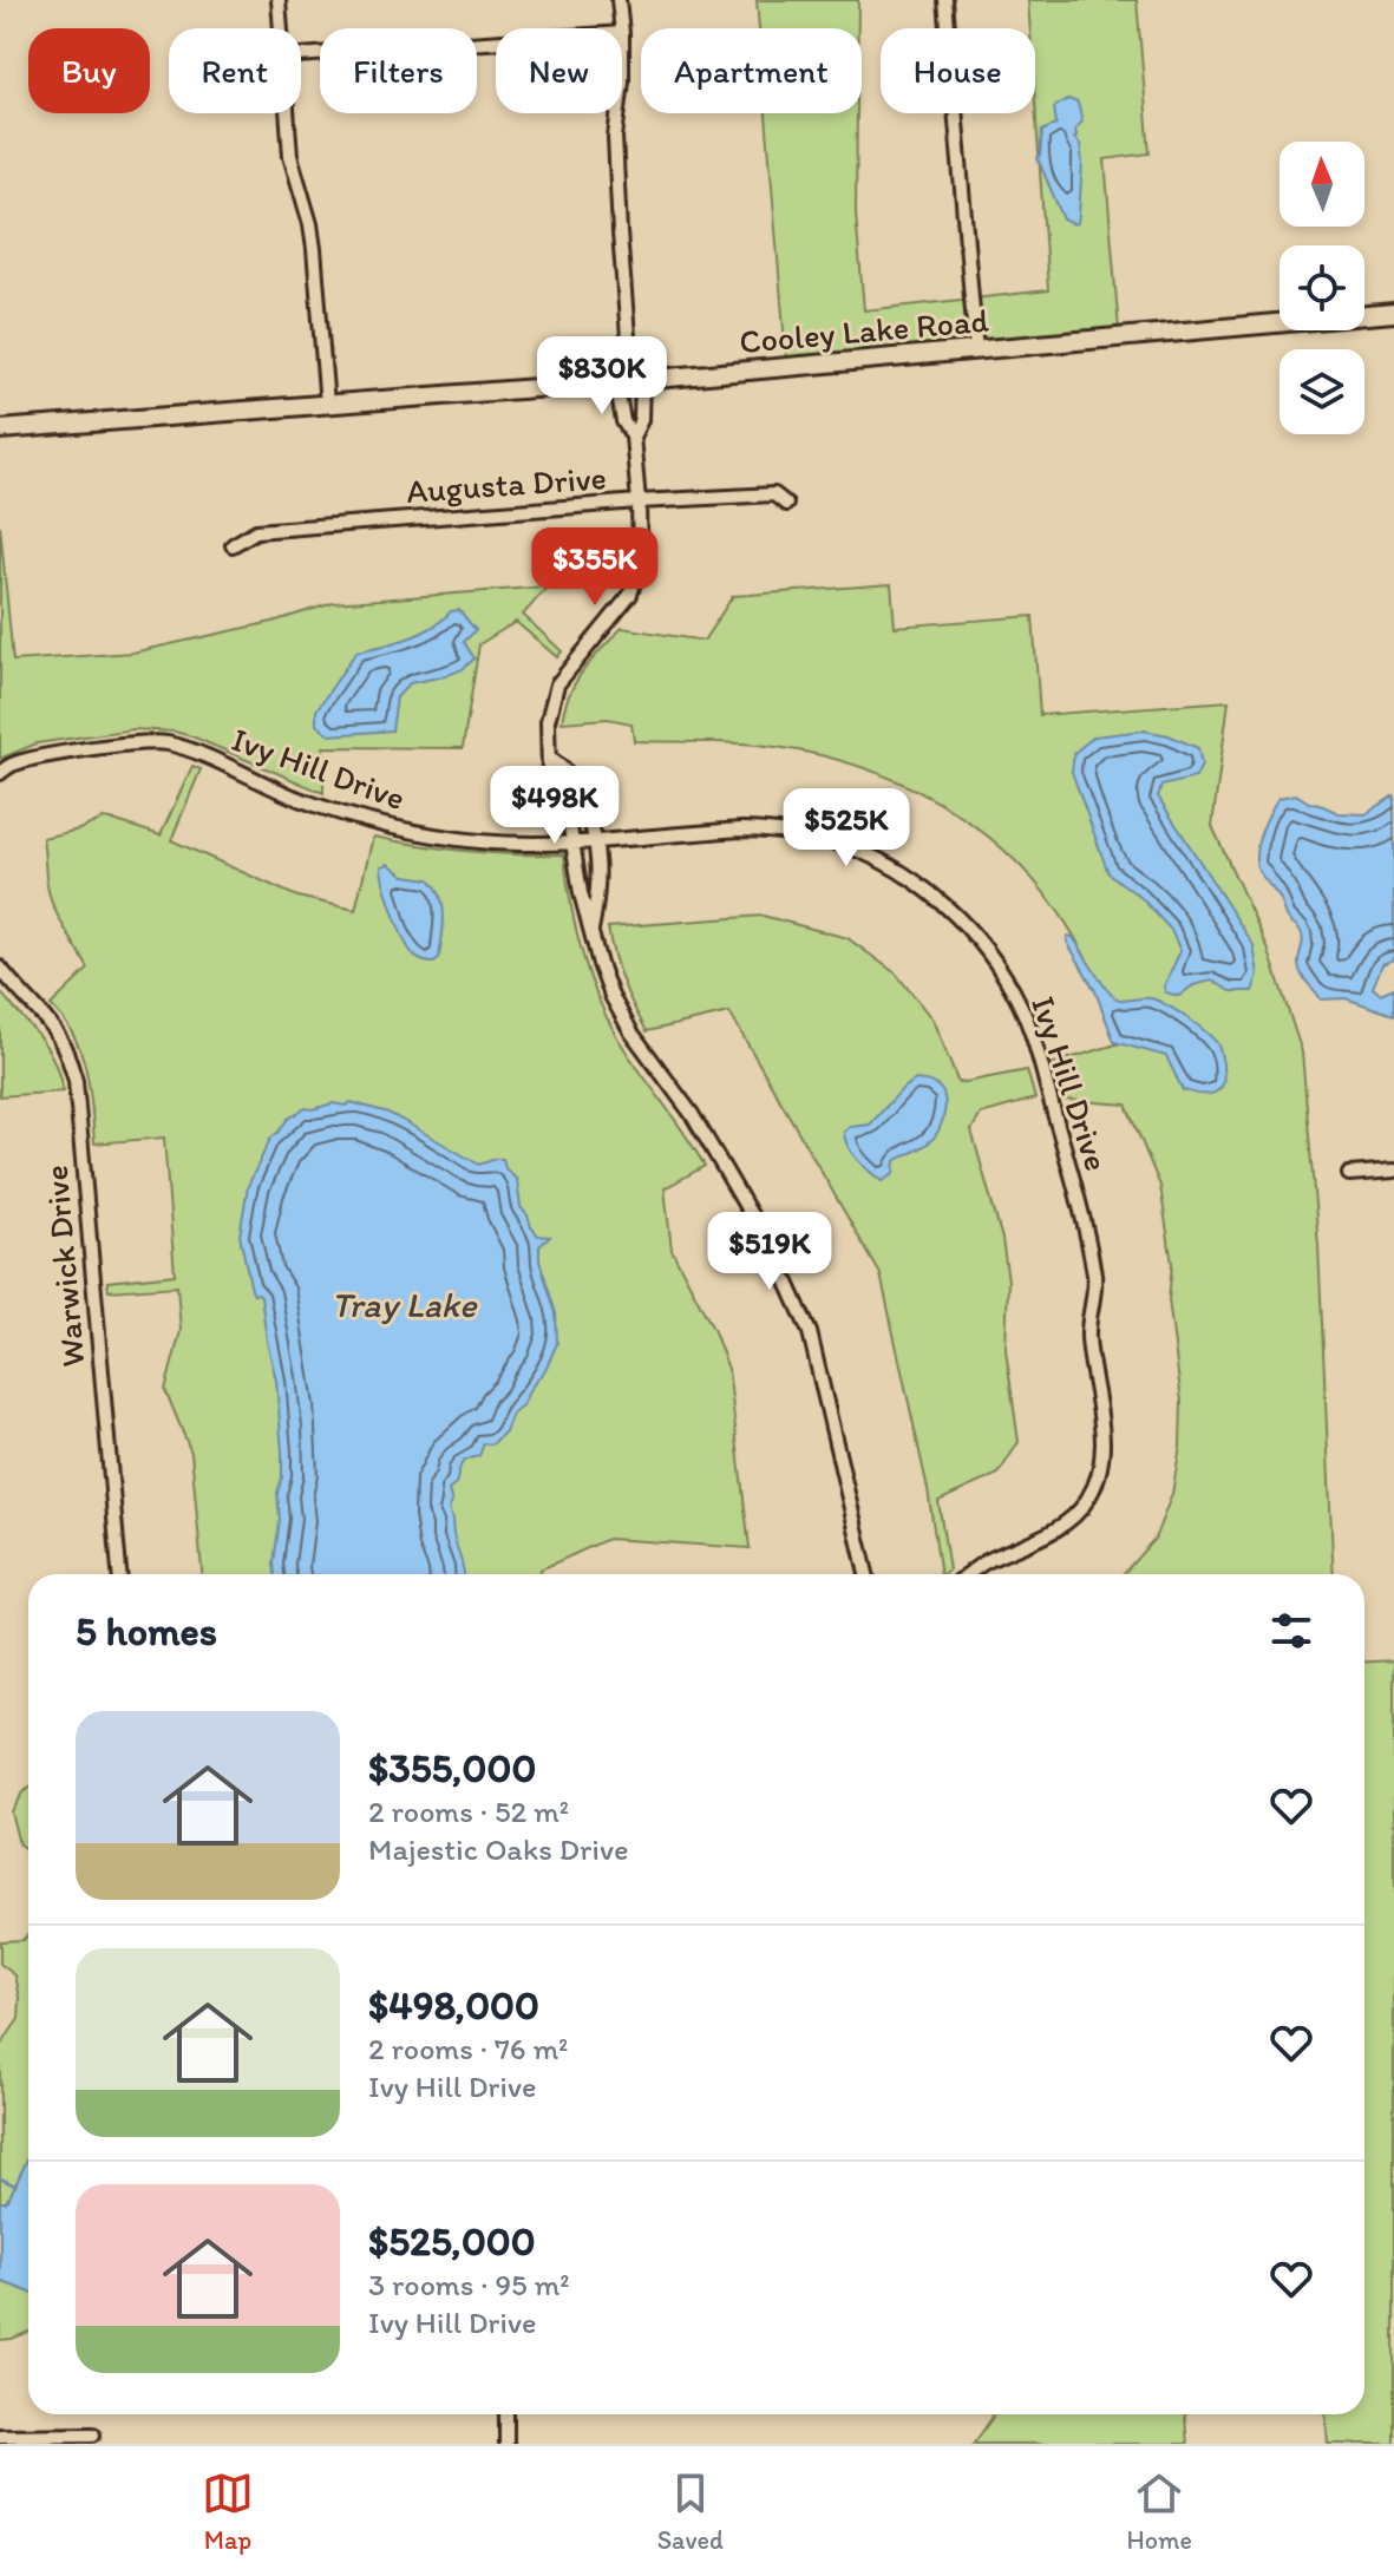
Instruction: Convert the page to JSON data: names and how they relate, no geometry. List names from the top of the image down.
{
  "streets": {
    "street": [
      "Cooley Lake Road",
      "Augusta Drive",
      "Ivy Hill Drive",
      "Warwick Drive"
    ]
  },
  "water": ["Tray Lake"],
  "north": "top",
  "page": {
    "chip": [
      "Buy",
      "Rent",
      "Filters",
      "New",
      "Apartment",
      "House"
    ],
    "price": [
      "$830K",
      "$355K",
      "$498K",
      "$525K",
      "$519K"
    ],
    "heading": "5 homes",
    "list": [
      {
        "name": "$355,000",
        "note": "2 rooms · 52 m² · Majestic Oaks Drive"
      },
      {
        "name": "$498,000",
        "note": "2 rooms · 76 m² · Ivy Hill Drive"
      },
      {
        "name": "$525,000",
        "note": "3 rooms · 95 m² · Ivy Hill Drive"
      }
    ],
    "tabs": ["Map", "Saved", "Home"]
  }
}
